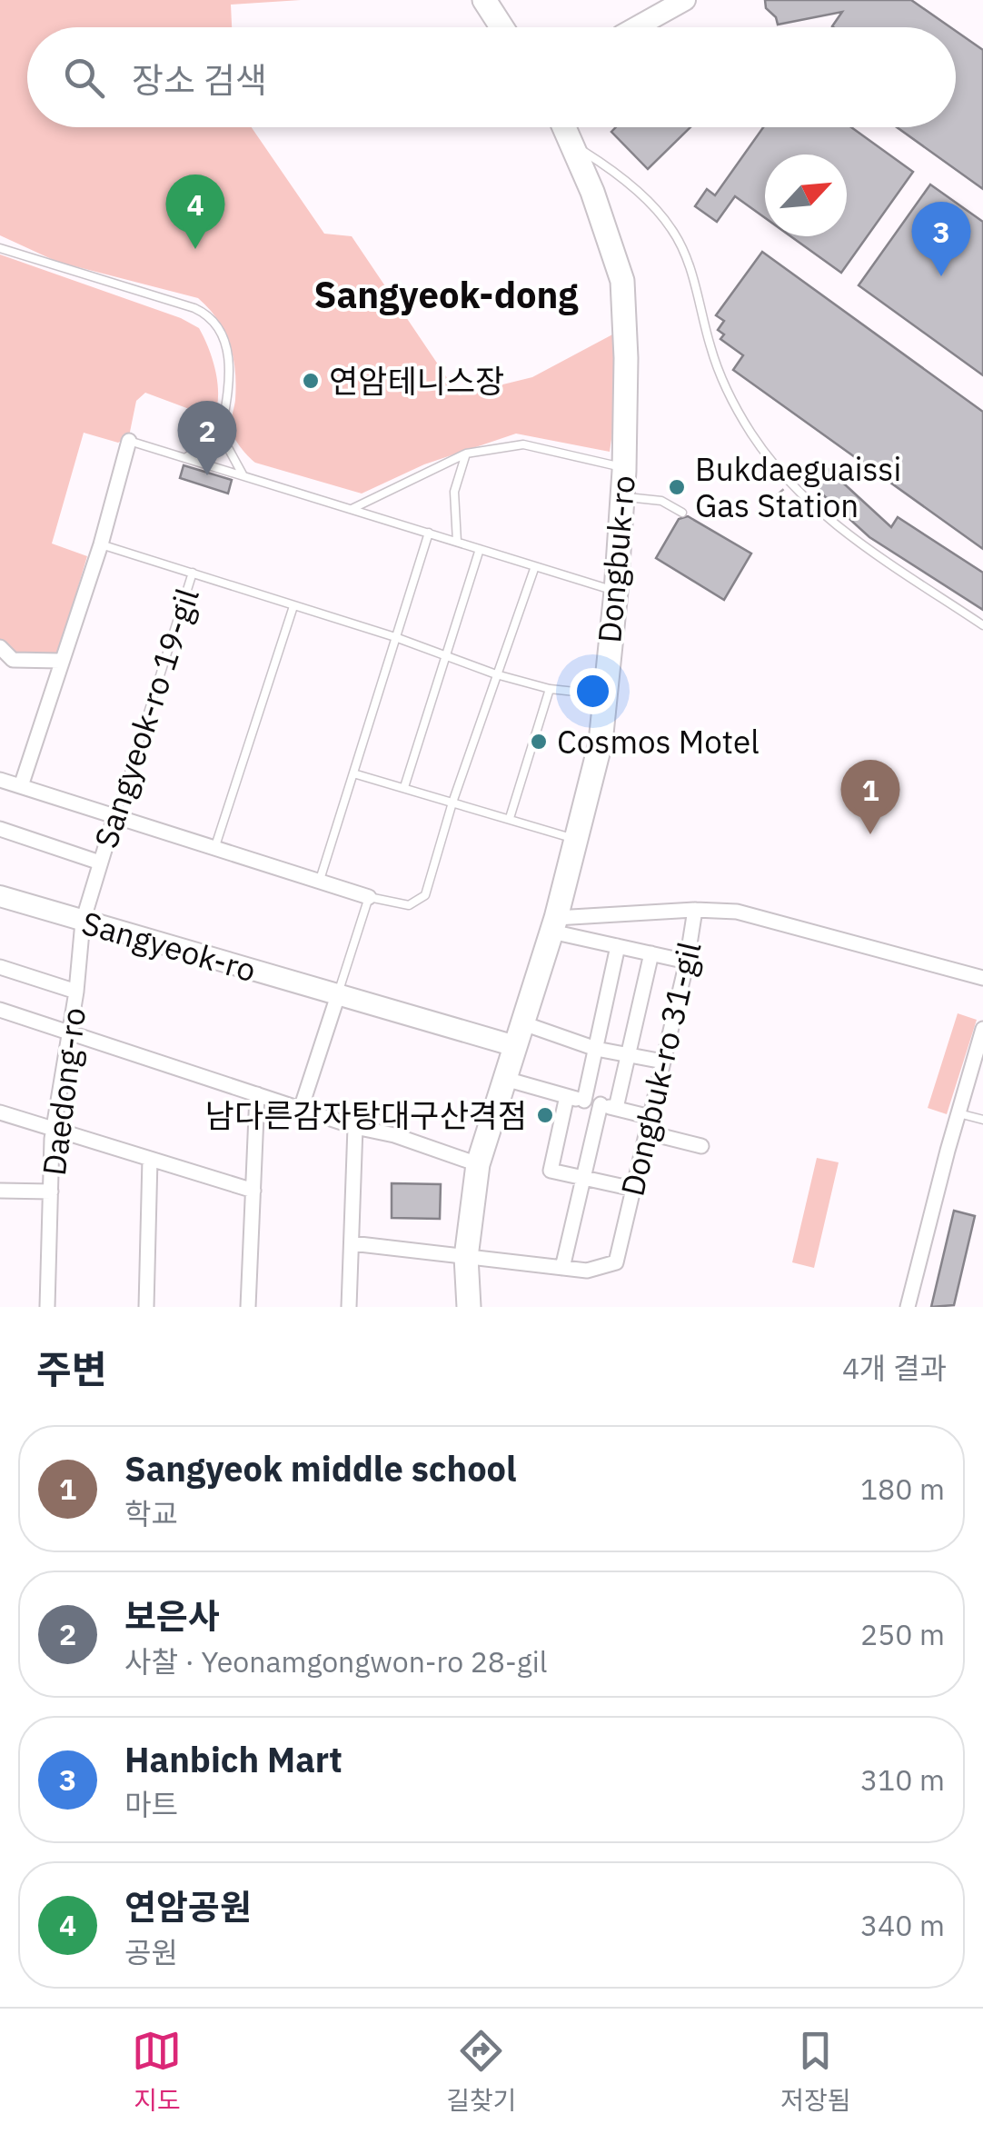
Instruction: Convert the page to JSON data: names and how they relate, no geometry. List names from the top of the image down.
{
  "streets": {
    "main road": ["Dongbuk-ro"],
    "street": [
      "Sangyeok-ro 19-gil",
      "Sangyeok-ro",
      "Dongbuk-ro 31-gil",
      "Daedong-ro"
    ]
  },
  "crossings": [
    ["Dongbuk-ro", "Sangyeok-ro"],
    ["Dongbuk-ro", "Dongbuk-ro 31-gil"],
    ["Sangyeok-ro 19-gil", "Sangyeok-ro"],
    ["Sangyeok-ro 19-gil", "Daedong-ro"],
    ["Sangyeok-ro", "Daedong-ro"]
  ],
  "districts": ["Sangyeok-dong"],
  "places": [
    "연암테니스장",
    "Bukdaeguaissi Gas Station",
    "Cosmos Motel",
    "남다른감자탕대구산격점"
  ],
  "north": "top right",
  "page": {
    "search": "장소 검색",
    "pins": [
      "4",
      "3",
      "2",
      "1"
    ],
    "heading": ["주변", "4개 결과"],
    "list": [
      {
        "mark": "1",
        "name": "Sangyeok middle school",
        "note": "학교",
        "value": "180 m"
      },
      {
        "mark": "2",
        "name": "보은사",
        "note": "사찰 · Yeonamgongwon-ro 28-gil",
        "value": "250 m"
      },
      {
        "mark": "3",
        "name": "Hanbich Mart",
        "note": "마트",
        "value": "310 m"
      },
      {
        "mark": "4",
        "name": "연암공원",
        "note": "공원",
        "value": "340 m"
      }
    ],
    "nav": ["지도", "길찾기", "저장됨"]
  }
}
